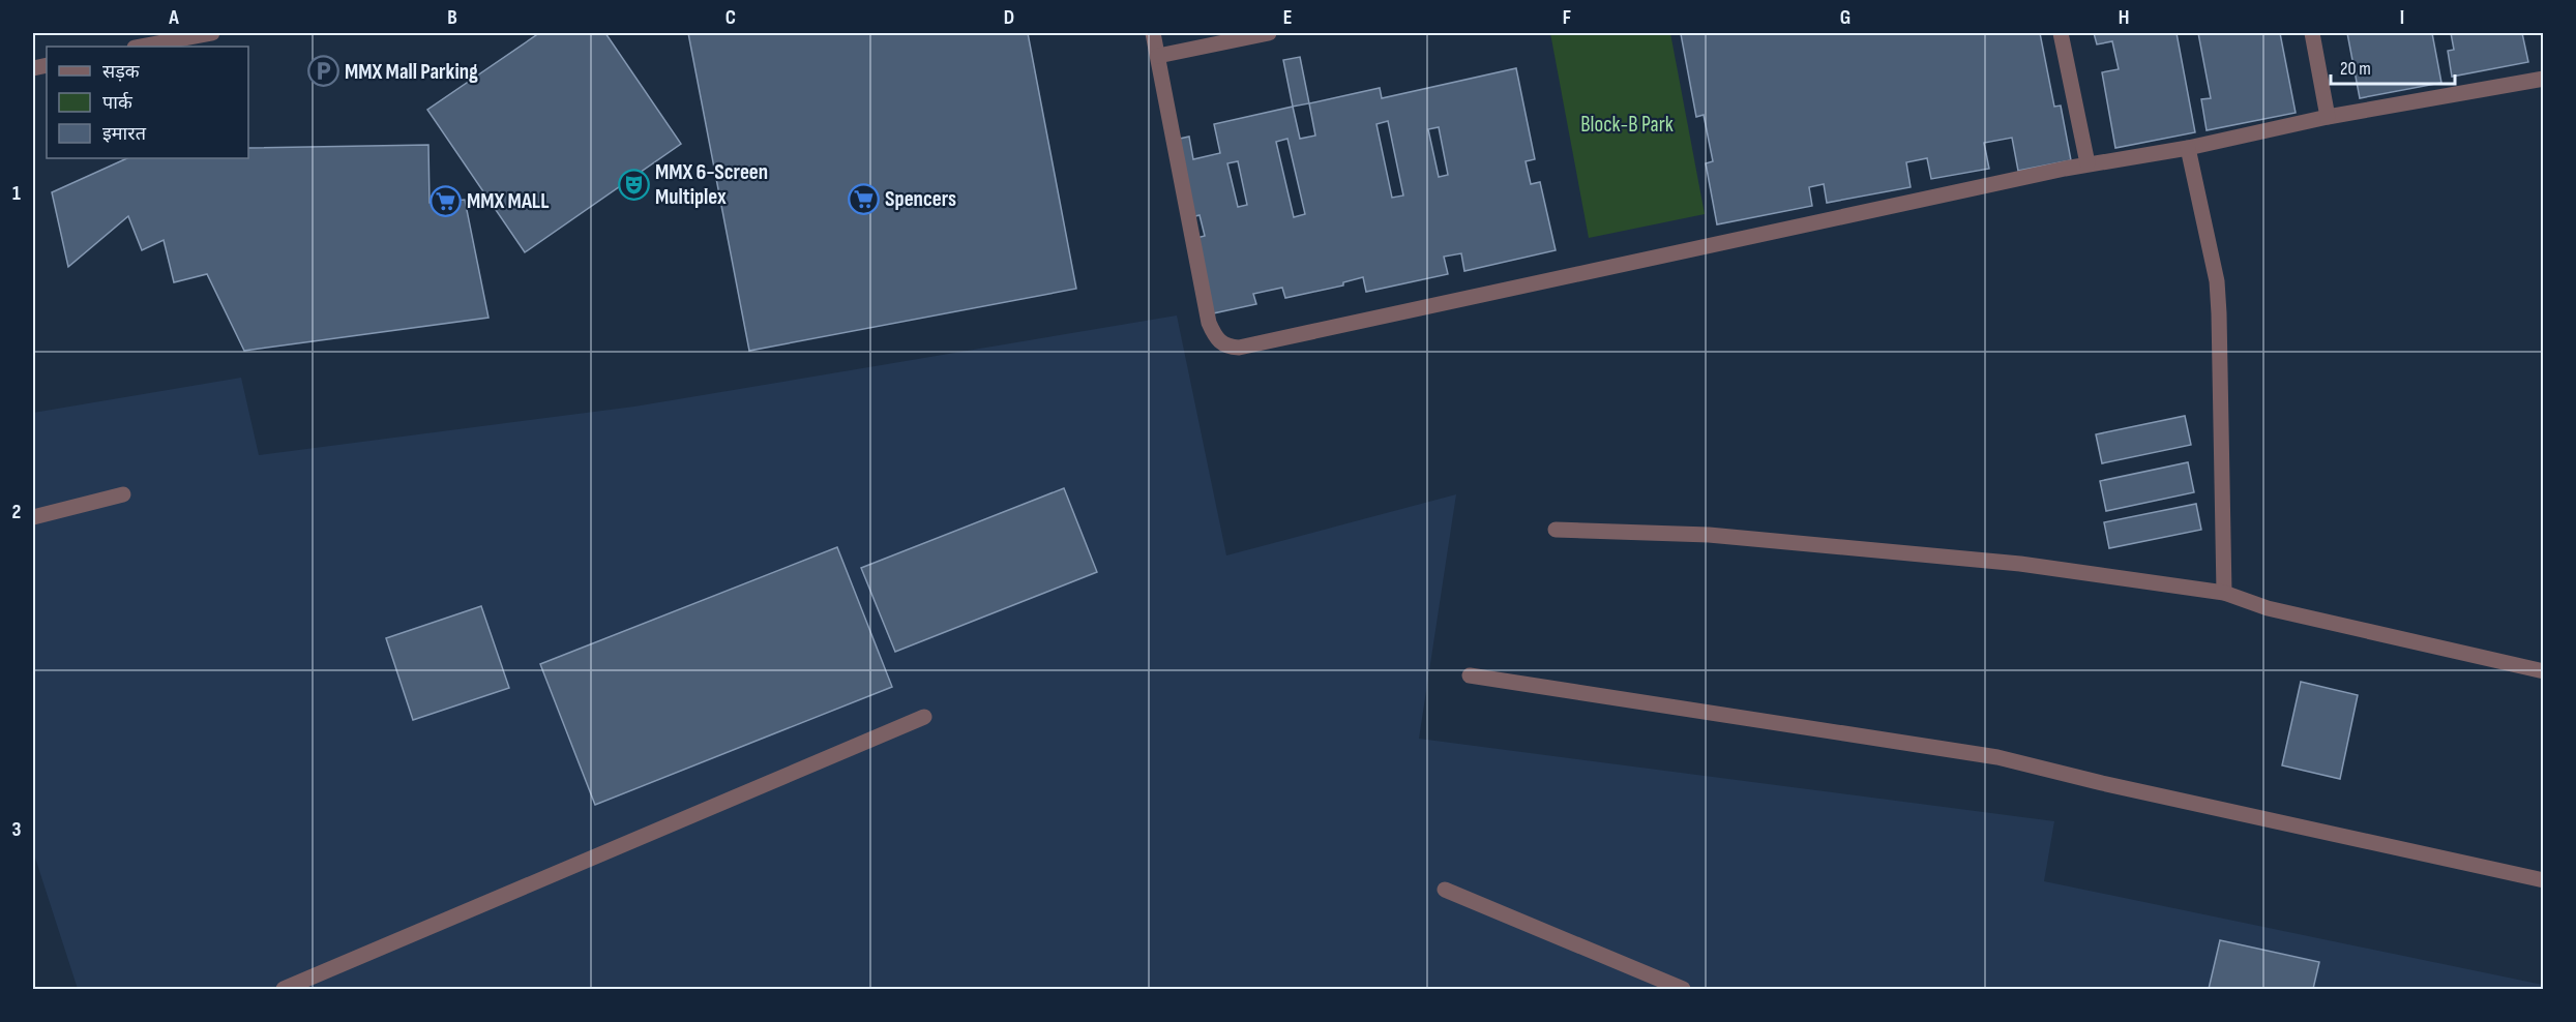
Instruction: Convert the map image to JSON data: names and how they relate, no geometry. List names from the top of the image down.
{
  "parks": ["Block-B Park"],
  "places": {
    "parking": ["MMX Mall Parking"],
    "theatre": ["MMX 6-Screen Multiplex"],
    "supermarket": ["Spencers", "MMX MALL"]
  },
  "legend": ["सड़क", "पार्क", "इमारत"],
  "scale_bar": "20 m",
  "grid": {
    "columns": [
      "A",
      "B",
      "C",
      "D",
      "E",
      "F",
      "G",
      "H",
      "I"
    ],
    "rows": ["1", "2", "3"]
  }
}
